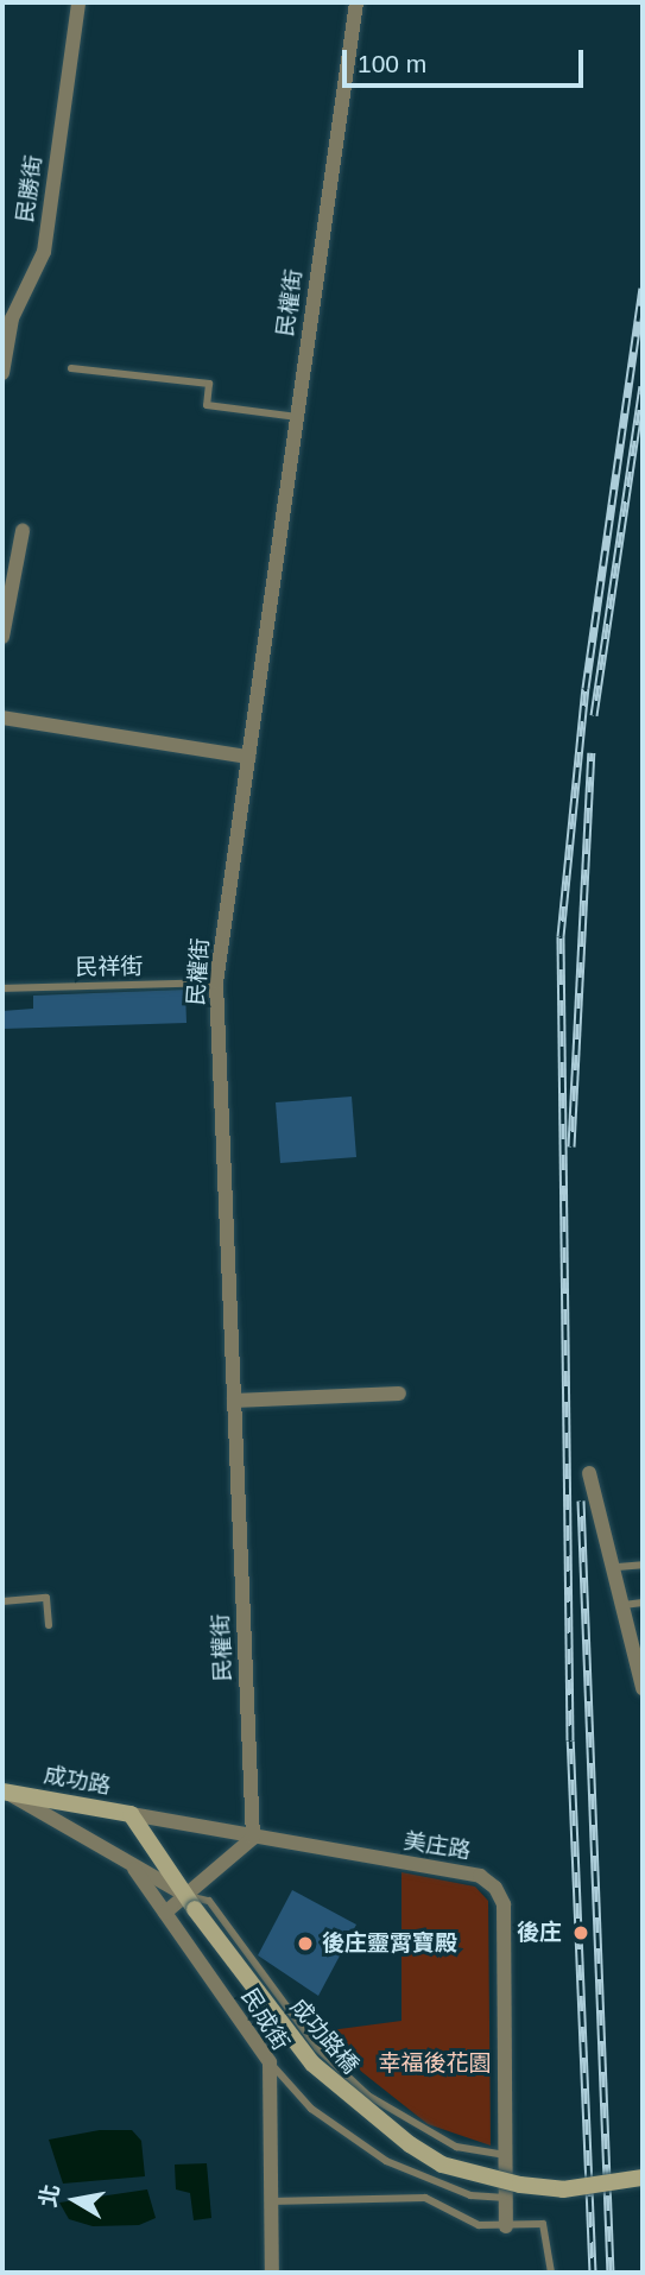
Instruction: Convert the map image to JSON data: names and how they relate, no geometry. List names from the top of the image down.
{
  "streets": {
    "street": [
      "民勝街",
      "民權街",
      "成功路",
      "美庄路",
      "民成街",
      "成功路橋"
    ],
    "lane": ["民祥街"]
  },
  "crossings": [
    ["民權街", "民祥街"],
    ["民權街", "美庄路"],
    ["成功路", "美庄路"],
    ["成功路", "成功路橋"]
  ],
  "parks": ["幸福後花園"],
  "places": ["後庄", "後庄靈霄寶殿"],
  "scale_bar": "100 m",
  "north": "left"
}
